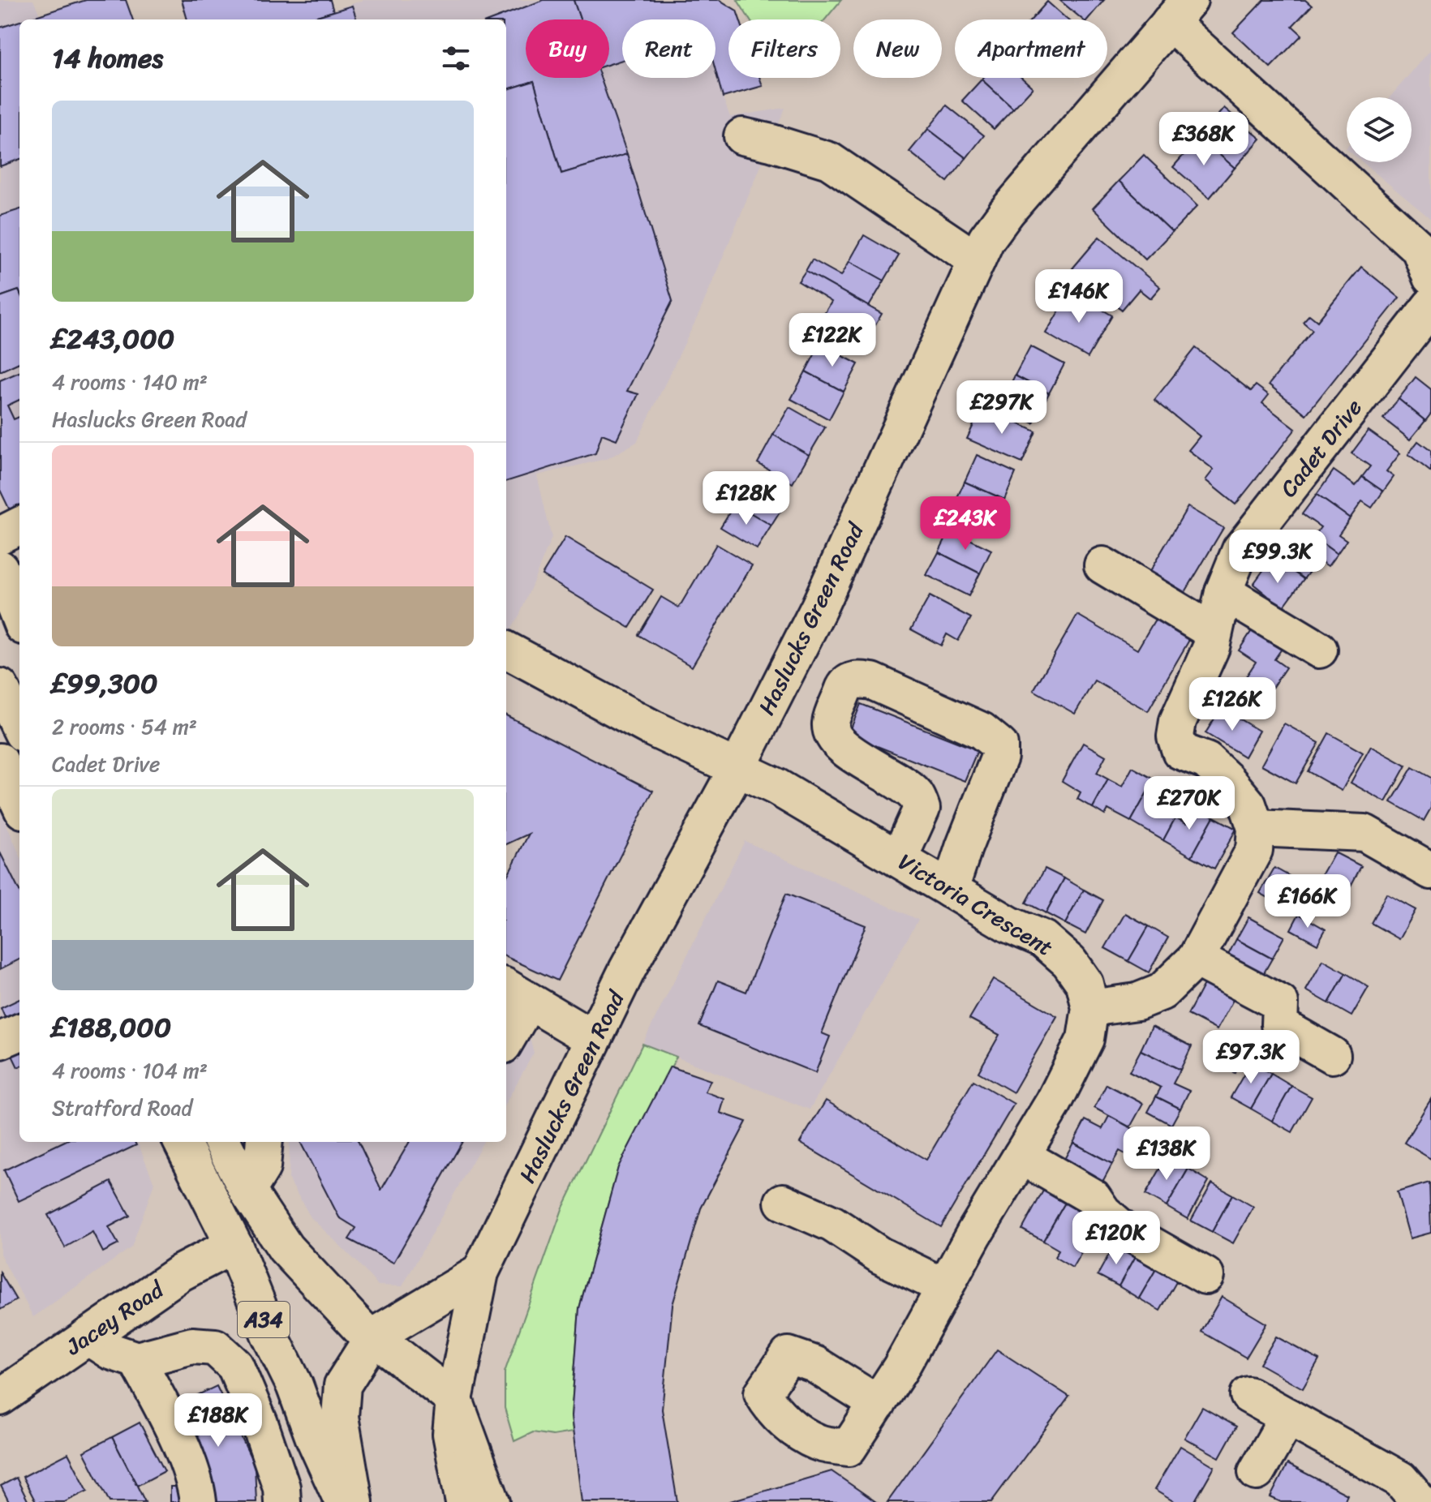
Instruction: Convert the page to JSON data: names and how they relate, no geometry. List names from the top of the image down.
{
  "streets": {
    "main road": [
      "Cadet Drive",
      "Haslucks Green Road",
      "Victoria Crescent",
      "Jacey Road",
      "A34"
    ]
  },
  "crossings": [
    ["Haslucks Green Road", "Victoria Crescent"],
    ["Haslucks Green Road", "A34"],
    ["Jacey Road", "A34"]
  ],
  "page": {
    "chip": [
      "Buy",
      "Rent",
      "Filters",
      "New",
      "Apartment"
    ],
    "heading": "14 homes",
    "list": [
      {
        "name": "£243,000",
        "note": "4 rooms · 140 m² · Haslucks Green Road"
      },
      {
        "name": "£99,300",
        "note": "2 rooms · 54 m² · Cadet Drive"
      },
      {
        "name": "£188,000",
        "note": "4 rooms · 104 m² · Stratford Road"
      }
    ],
    "price": [
      "£368K",
      "£146K",
      "£122K",
      "£297K",
      "£128K",
      "£243K",
      "£99.3K",
      "£126K",
      "£270K",
      "£166K",
      "£97.3K",
      "£138K",
      "£120K",
      "£188K"
    ]
  }
}
